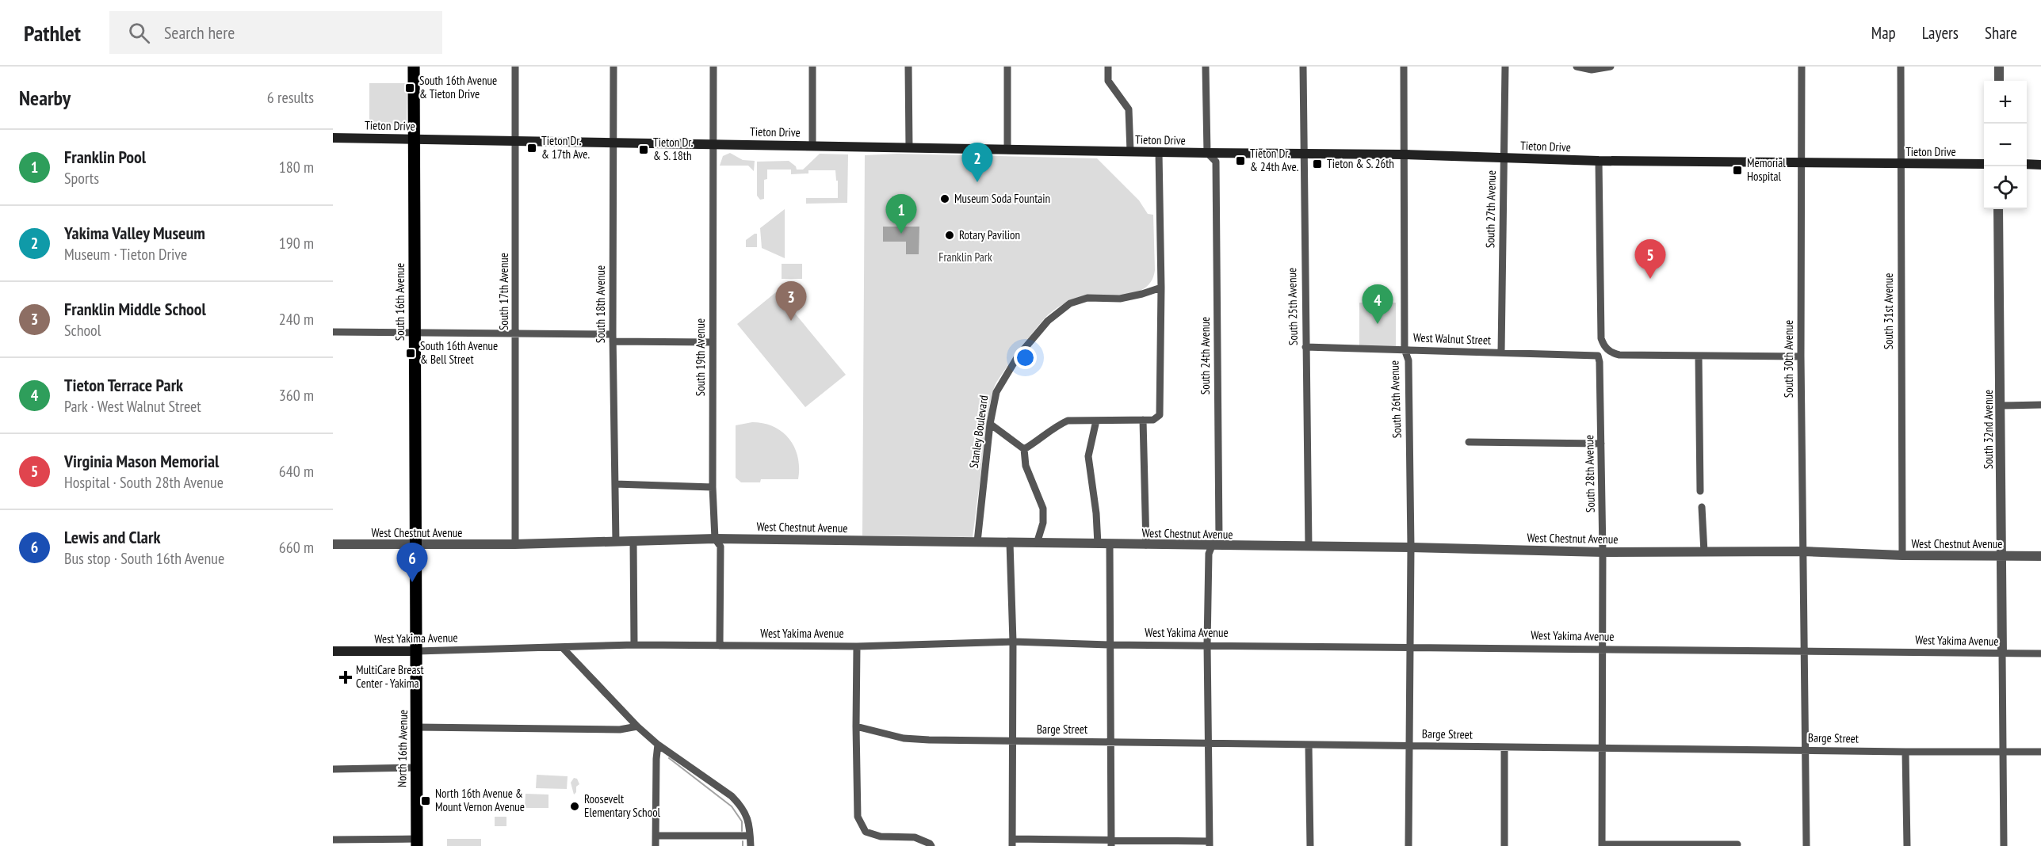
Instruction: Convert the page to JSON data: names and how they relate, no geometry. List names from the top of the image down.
{
  "streets": {
    "main road": [
      "Tieton Drive",
      "South 16th Avenue",
      "West Yakima Avenue",
      "North 16th Avenue"
    ],
    "street": [
      "South 27th Avenue",
      "South 17th Avenue",
      "South 18th Avenue",
      "South 25th Avenue",
      "South 31st Avenue",
      "West Walnut Street",
      "South 24th Avenue",
      "South 19th Avenue",
      "South 30th Avenue",
      "South 26th Avenue",
      "South 32nd Avenue",
      "Stanley Boulevard",
      "South 28th Avenue",
      "West Chestnut Avenue",
      "Barge Street"
    ]
  },
  "crossings": [
    ["Tieton Drive", "South 27th Avenue"],
    ["Tieton Drive", "South 17th Avenue"],
    ["Tieton Drive", "South 16th Avenue"],
    ["Tieton Drive", "South 18th Avenue"],
    ["Tieton Drive", "South 25th Avenue"],
    ["Tieton Drive", "South 31st Avenue"],
    ["Tieton Drive", "South 24th Avenue"],
    ["Tieton Drive", "South 19th Avenue"],
    ["Tieton Drive", "South 30th Avenue"],
    ["Tieton Drive", "South 26th Avenue"],
    ["South 27th Avenue", "West Walnut Street"],
    ["South 17th Avenue", "West Chestnut Avenue"],
    ["South 16th Avenue", "West Chestnut Avenue"],
    ["South 16th Avenue", "West Yakima Avenue"],
    ["South 16th Avenue", "North 16th Avenue"],
    ["South 18th Avenue", "West Chestnut Avenue"],
    ["South 25th Avenue", "West Walnut Street"],
    ["South 25th Avenue", "West Chestnut Avenue"],
    ["South 31st Avenue", "West Chestnut Avenue"],
    ["West Walnut Street", "South 26th Avenue"],
    ["West Walnut Street", "South 28th Avenue"],
    ["South 24th Avenue", "West Chestnut Avenue"],
    ["South 24th Avenue", "West Yakima Avenue"],
    ["South 24th Avenue", "Barge Street"],
    ["South 19th Avenue", "West Chestnut Avenue"],
    ["South 19th Avenue", "West Yakima Avenue"],
    ["South 30th Avenue", "West Chestnut Avenue"],
    ["South 30th Avenue", "West Yakima Avenue"],
    ["South 30th Avenue", "Barge Street"],
    ["South 26th Avenue", "West Chestnut Avenue"],
    ["South 26th Avenue", "West Yakima Avenue"],
    ["South 26th Avenue", "Barge Street"],
    ["South 32nd Avenue", "West Chestnut Avenue"],
    ["South 32nd Avenue", "West Yakima Avenue"],
    ["Stanley Boulevard", "West Chestnut Avenue"],
    ["South 28th Avenue", "West Chestnut Avenue"],
    ["South 28th Avenue", "West Yakima Avenue"],
    ["South 28th Avenue", "Barge Street"],
    ["West Yakima Avenue", "North 16th Avenue"]
  ],
  "parks": ["Franklin Park"],
  "places": {
    "transit": [
      "South 16th Avenue & Tieton Drive",
      "Tieton Dr. & 17th Ave.",
      "Tieton Dr. & S. 18th",
      "Tieton Dr. & 24th Ave.",
      "Tieton & S. 26th",
      "Memorial Hospital",
      "South 16th Avenue & Bell Street",
      "North 16th Avenue & Mount Vernon Avenue"
    ],
    "other": ["Museum Soda Fountain", "Rotary Pavilion", "Roosevelt Elementary School"],
    "health": ["MultiCare Breast Center - Yakima"]
  },
  "page": {
    "header": "Pathlet",
    "search": "Search here",
    "nav": ["Map", "Layers", "Share"],
    "heading": ["Nearby", "6 results"],
    "map_buttons": ["+", "−"],
    "list": [
      {
        "mark": "1",
        "name": "Franklin Pool",
        "note": "Sports",
        "value": "180 m"
      },
      {
        "mark": "2",
        "name": "Yakima Valley Museum",
        "note": "Museum · Tieton Drive",
        "value": "190 m"
      },
      {
        "mark": "3",
        "name": "Franklin Middle School",
        "note": "School",
        "value": "240 m"
      },
      {
        "mark": "4",
        "name": "Tieton Terrace Park",
        "note": "Park · West Walnut Street",
        "value": "360 m"
      },
      {
        "mark": "5",
        "name": "Virginia Mason Memorial",
        "note": "Hospital · South 28th Avenue",
        "value": "640 m"
      },
      {
        "mark": "6",
        "name": "Lewis and Clark",
        "note": "Bus stop · South 16th Avenue",
        "value": "660 m"
      }
    ],
    "pins": [
      "2",
      "1",
      "5",
      "3",
      "4",
      "6"
    ]
  }
}
